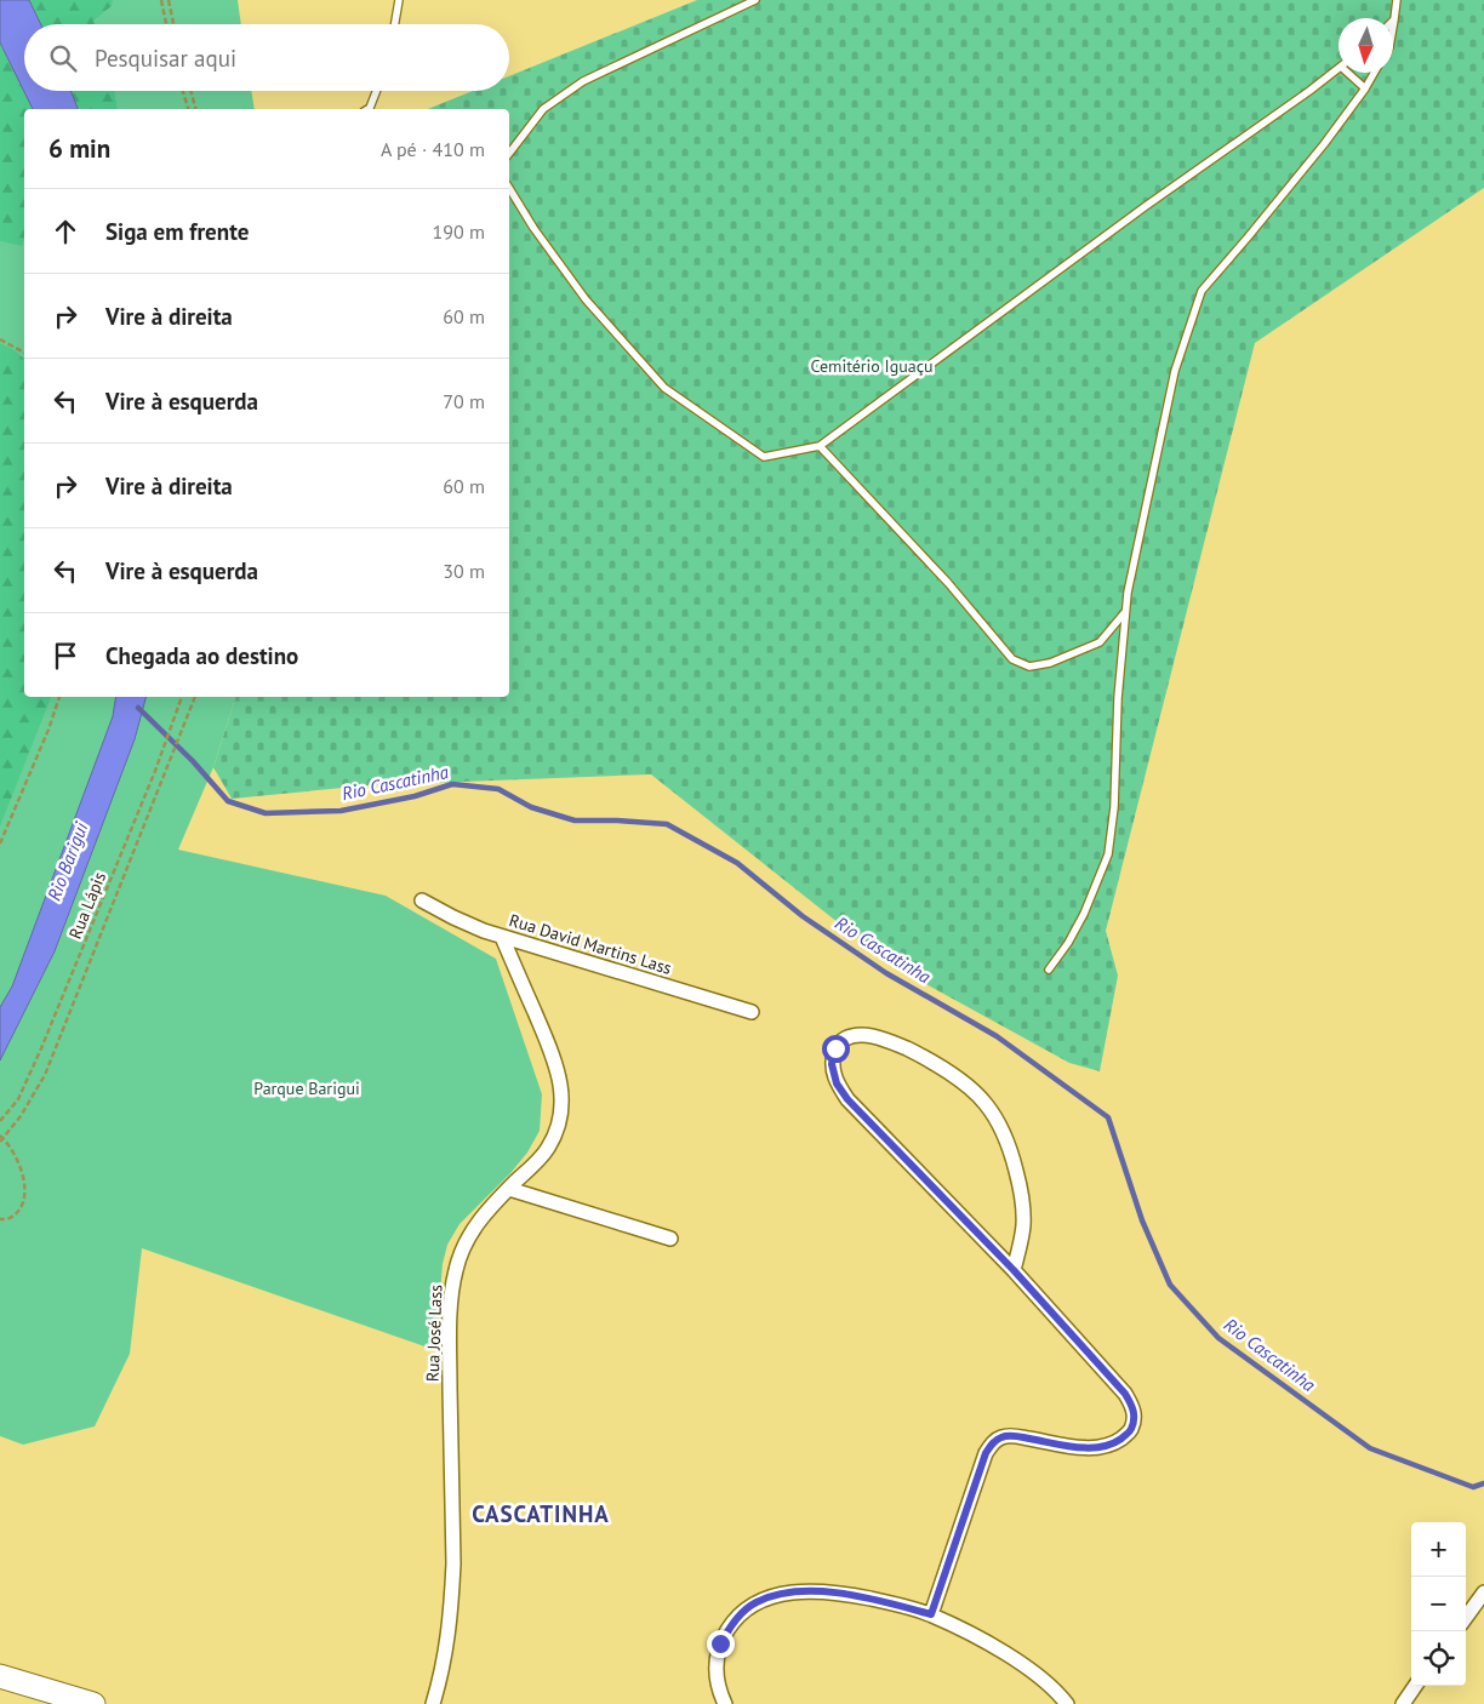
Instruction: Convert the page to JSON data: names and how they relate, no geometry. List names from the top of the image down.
{
  "streets": {
    "street": ["Rua David Martins Lass", "Rua José Lass"],
    "path": ["Rua Lápis"]
  },
  "crossings": [
    ["Rua David Martins Lass", "Rua José Lass"]
  ],
  "districts": ["CASCATINHA"],
  "water": ["Rio Cascatinha", "Rio Barigui"],
  "parks": ["Cemitério Iguaçu", "Parque Barigui"],
  "north": "bottom",
  "page": {
    "search": "Pesquisar aqui",
    "heading": ["6 min", "A pé · 410 m"],
    "list": [
      ["Siga em frente", "190 m"],
      ["Vire à direita", "60 m"],
      ["Vire à esquerda", "70 m"],
      ["Vire à direita", "60 m"],
      ["Vire à esquerda", "30 m"],
      "Chegada ao destino"
    ],
    "map_buttons": ["+", "−"]
  }
}
